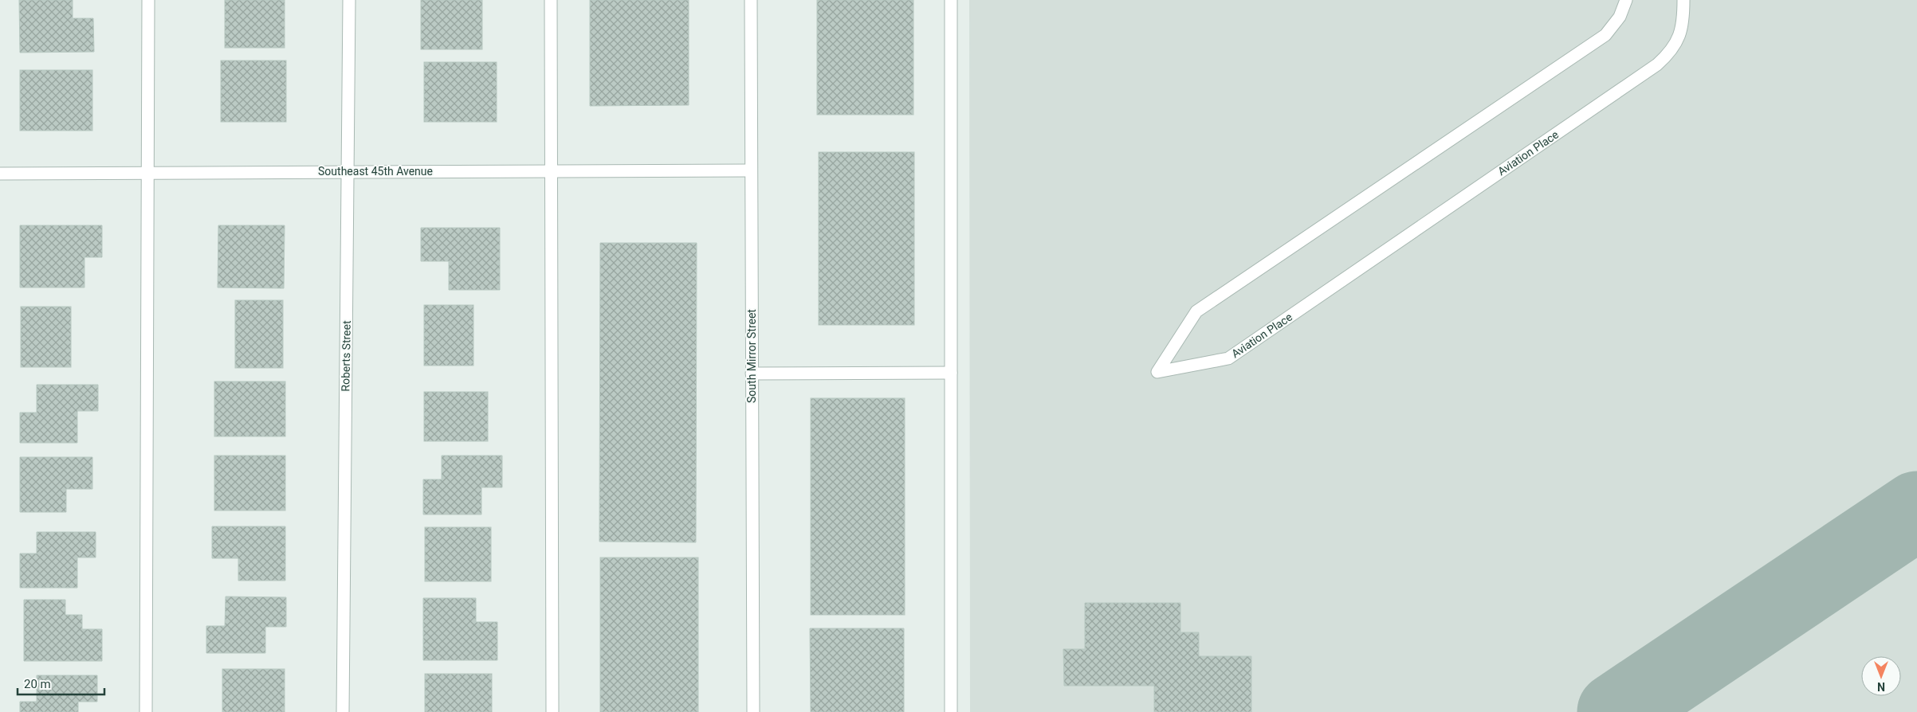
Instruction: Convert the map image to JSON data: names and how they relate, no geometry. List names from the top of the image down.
{
  "streets": {
    "street": [
      "Aviation Place",
      "Southeast 45th Avenue",
      "Roberts Street",
      "South Mirror Street"
    ]
  },
  "crossings": [
    ["Southeast 45th Avenue", "Roberts Street"],
    ["Southeast 45th Avenue", "South Mirror Street"]
  ],
  "scale_bar": "20 m",
  "north": "bottom"
}
